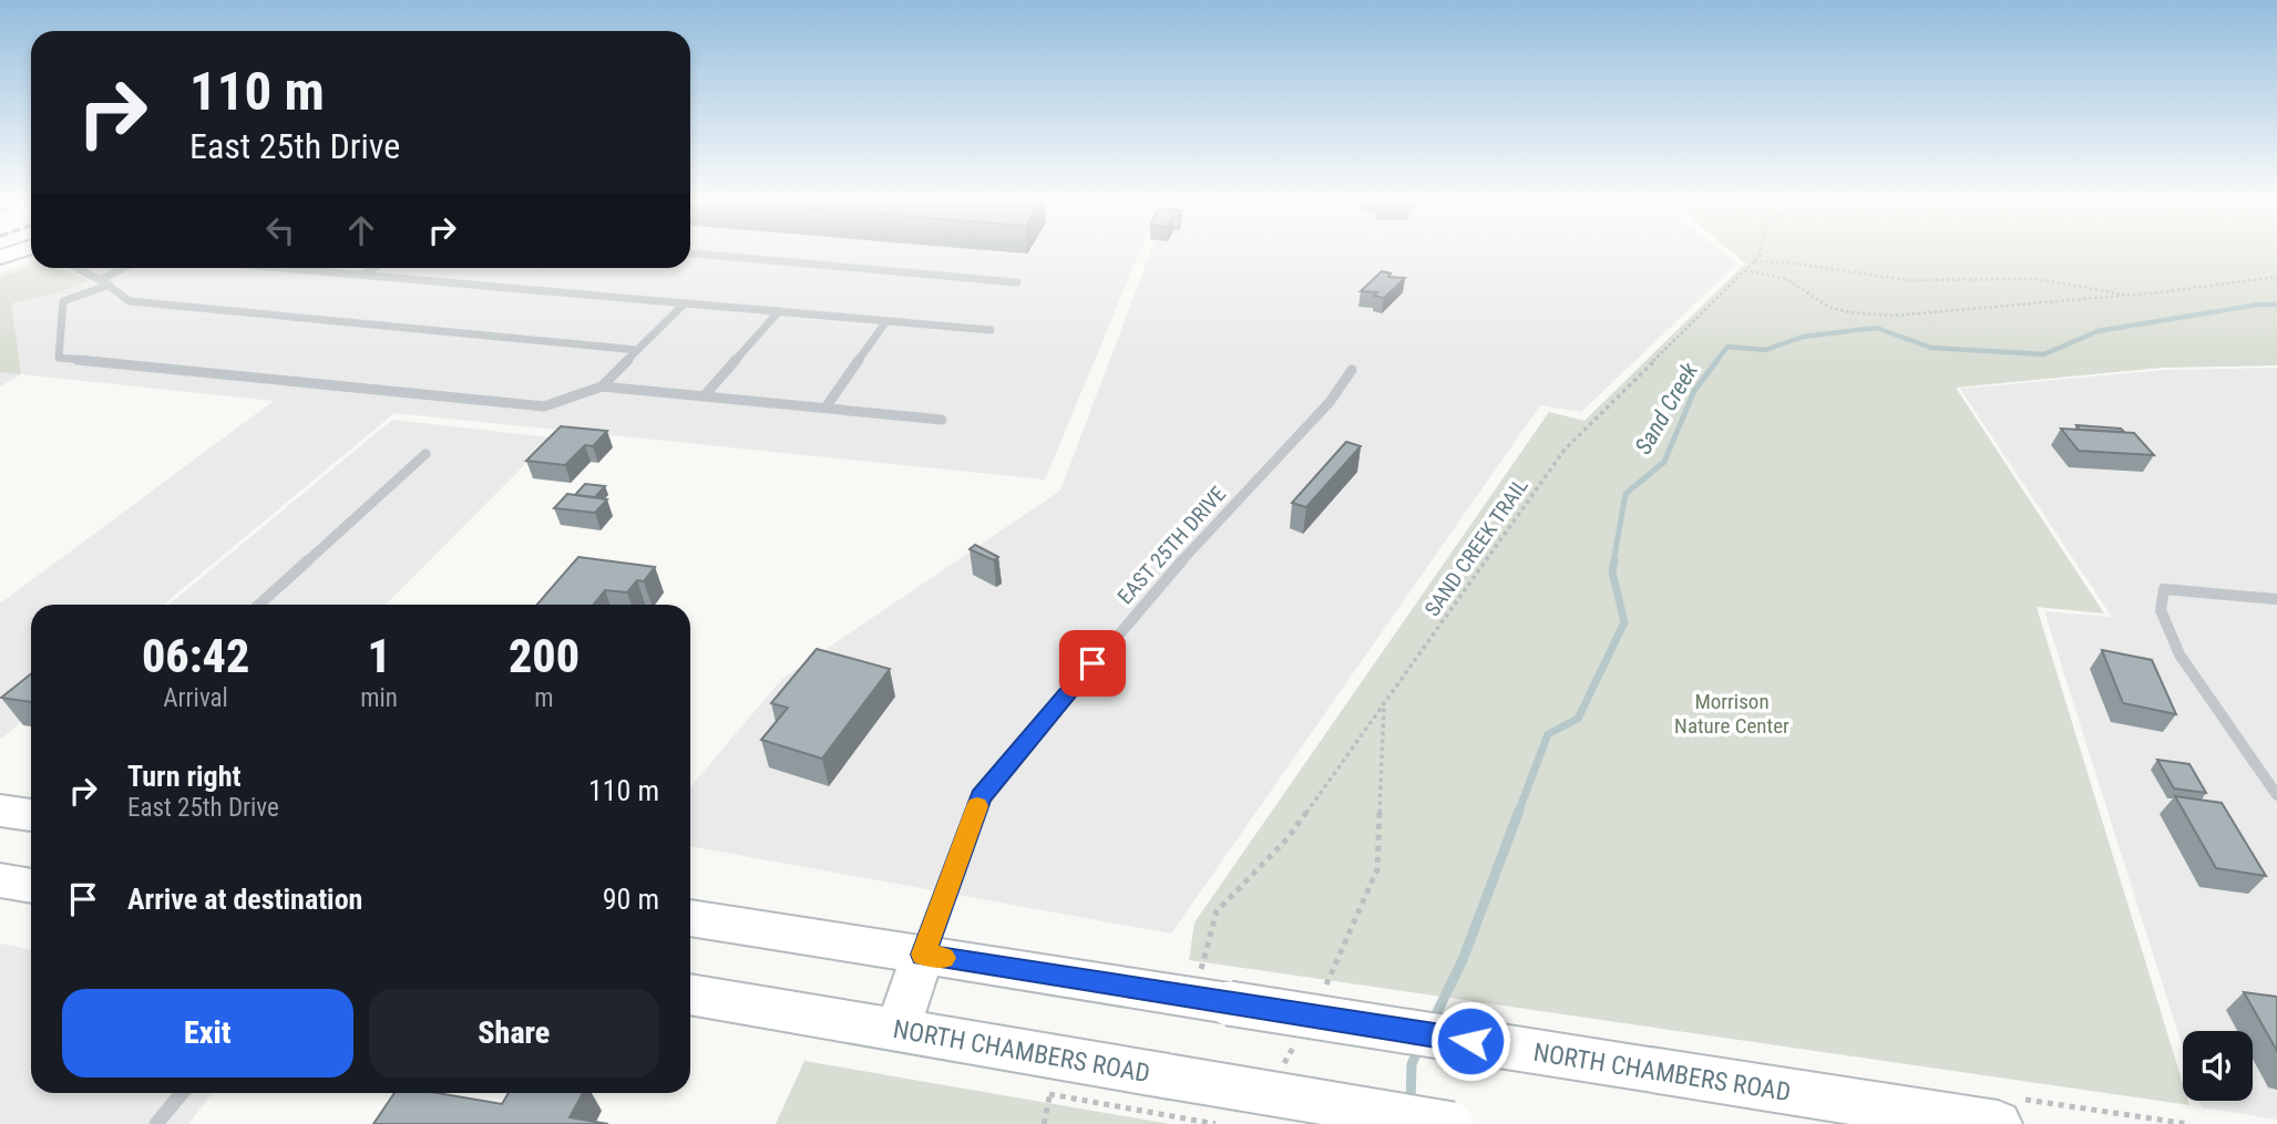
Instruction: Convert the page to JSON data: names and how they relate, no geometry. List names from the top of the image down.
{
  "streets": {
    "main road": ["NORTH CHAMBERS ROAD"],
    "lane": ["EAST 25TH DRIVE"],
    "path": ["SAND CREEK TRAIL"]
  },
  "crossings": [
    ["EAST 25TH DRIVE", "NORTH CHAMBERS ROAD"],
    ["SAND CREEK TRAIL", "NORTH CHAMBERS ROAD"]
  ],
  "water": ["Sand Creek"],
  "parks": ["Morrison Nature Center"],
  "page": {
    "turn": ["110 m", "East 25th Drive"],
    "eta": [
      "06:42",
      "Arrival",
      "1",
      "min",
      "200",
      "m"
    ],
    "list": [
      {
        "name": "Turn right",
        "note": "East 25th Drive",
        "value": "110 m"
      },
      {
        "name": "Arrive at destination",
        "value": "90 m"
      }
    ],
    "buttons": ["Exit", "Share"]
  }
}
